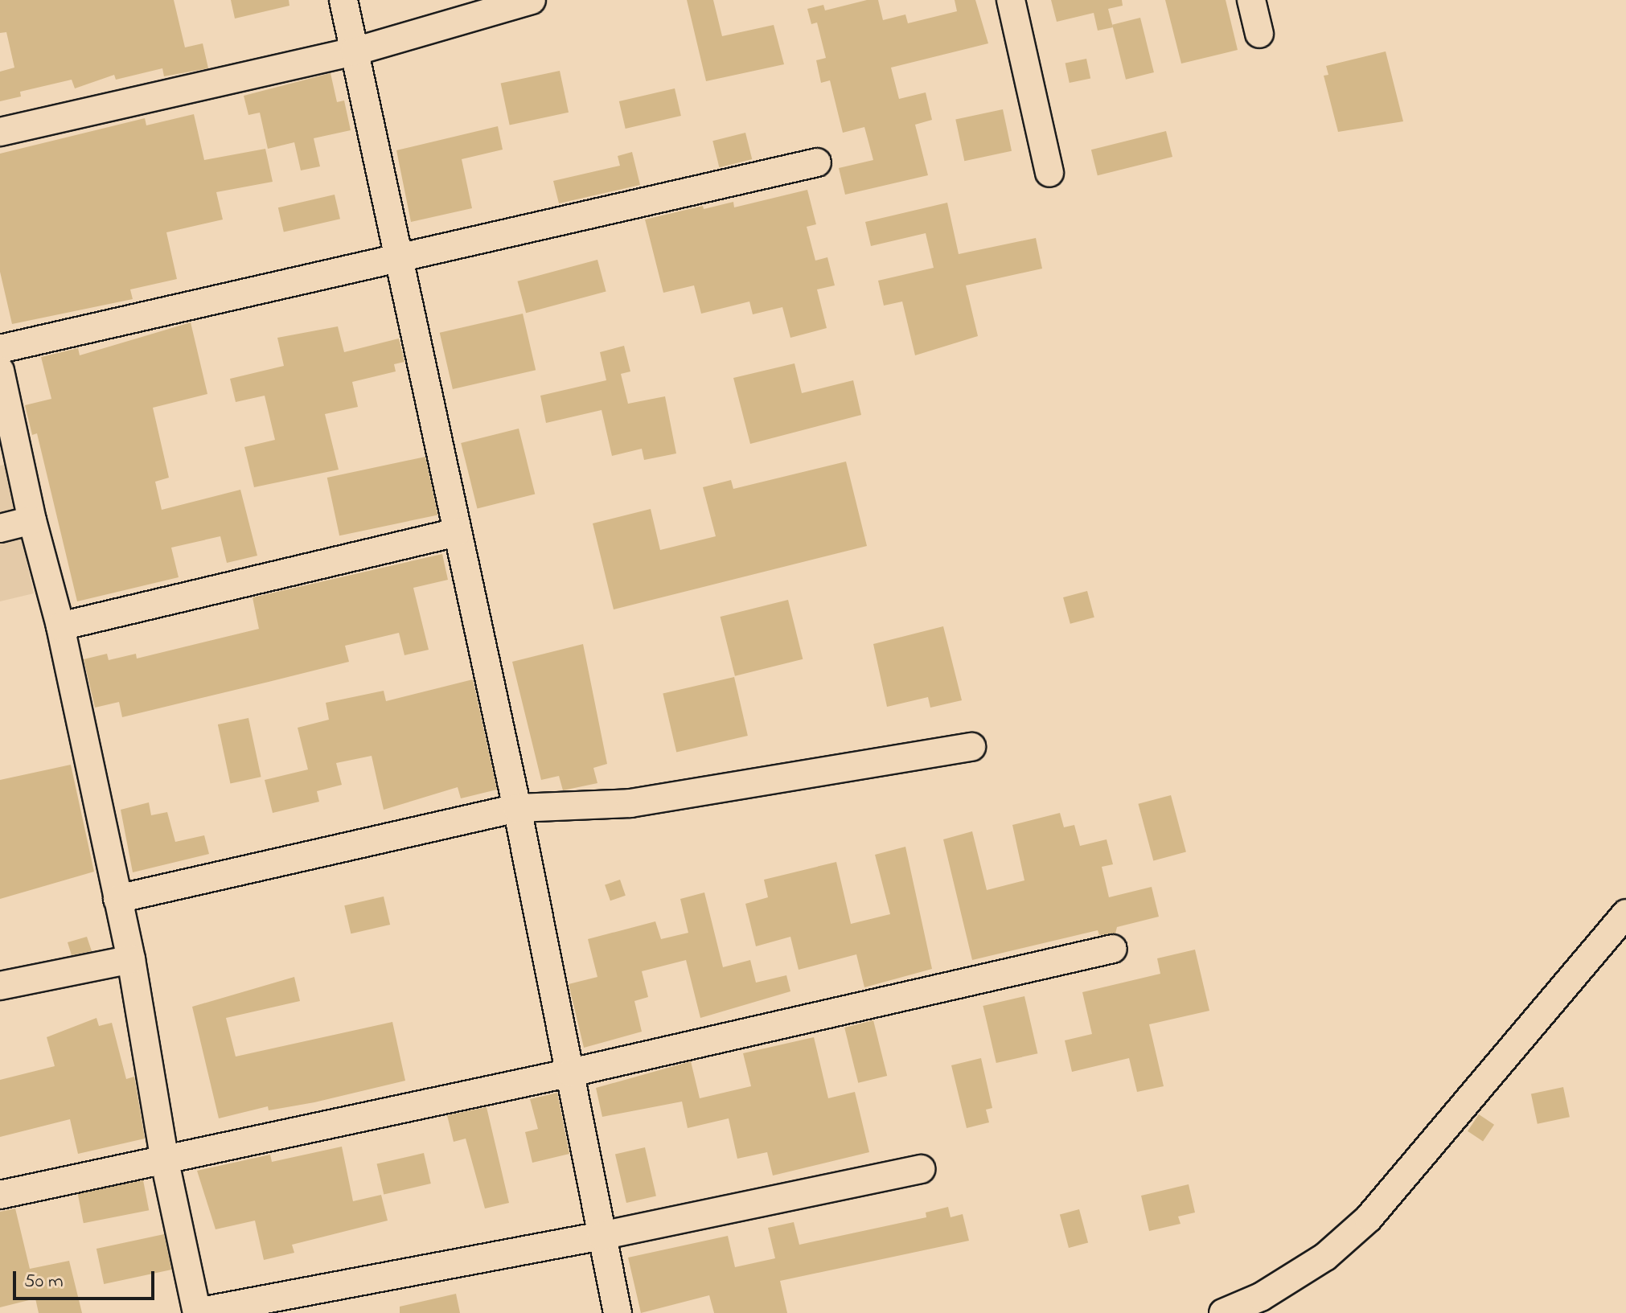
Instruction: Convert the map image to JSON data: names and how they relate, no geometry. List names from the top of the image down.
{
  "scale_bar": "50 m"
}
